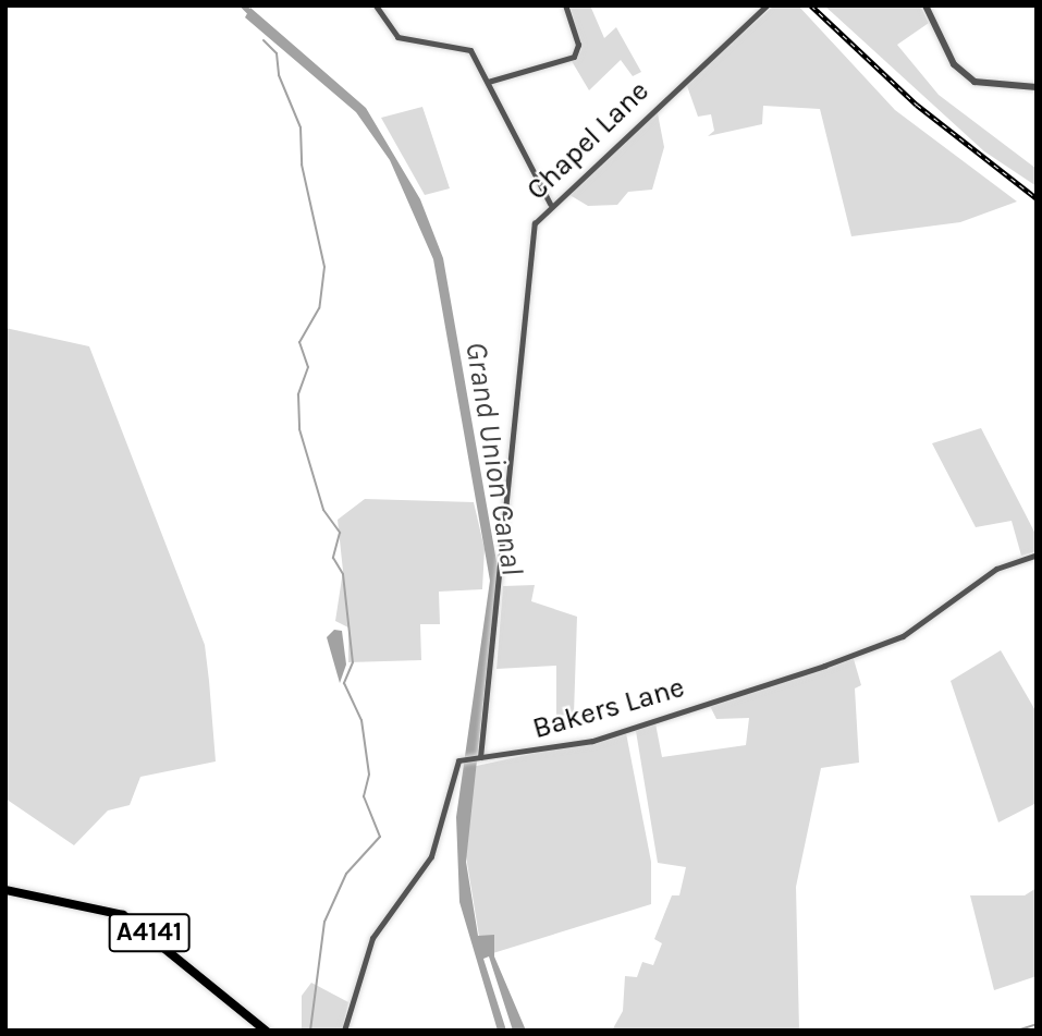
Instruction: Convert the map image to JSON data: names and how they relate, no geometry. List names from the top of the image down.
{
  "streets": {
    "main road": ["A4141"],
    "street": ["Chapel Lane", "Bakers Lane"]
  },
  "crossings": [
    ["Chapel Lane", "Bakers Lane"]
  ],
  "water": ["Grand Union Canal"]
}
